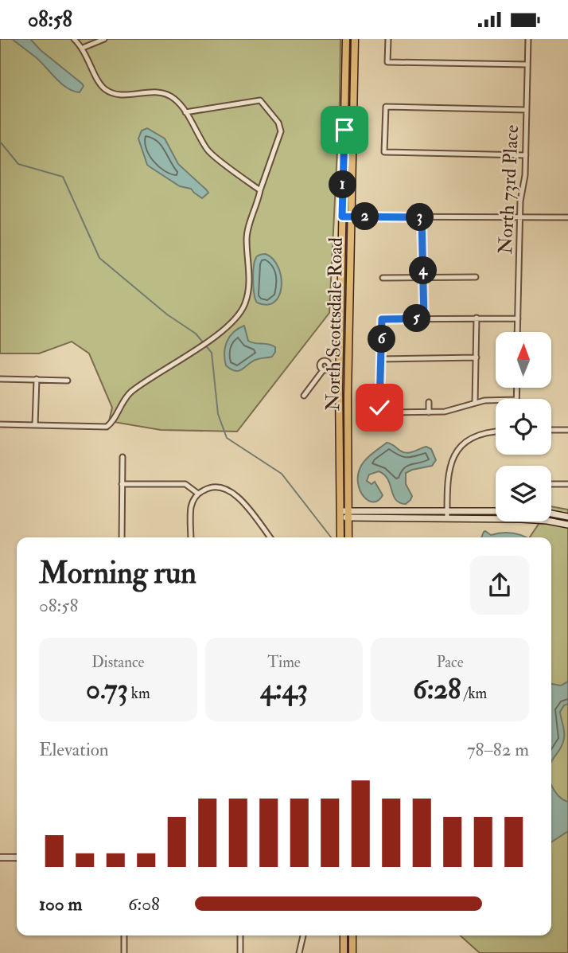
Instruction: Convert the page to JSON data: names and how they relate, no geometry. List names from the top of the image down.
{
  "streets": {
    "main road": ["North Scottsdale Road"],
    "street": ["North 73rd Place"]
  },
  "north": "top",
  "page": {
    "status": "08:58",
    "pins": [
      "1",
      "2",
      "3",
      "4",
      "5",
      "6"
    ],
    "heading": ["Morning run", "08:58"],
    "stats": [
      ["Distance", "0.73 km"],
      ["Time", "4:43"],
      ["Pace", "6:28 /km"]
    ],
    "chart": ["Elevation", "78–82 m"],
    "list": [
      {
        "name": "100 m",
        "note": "6:08"
      }
    ]
  }
}
